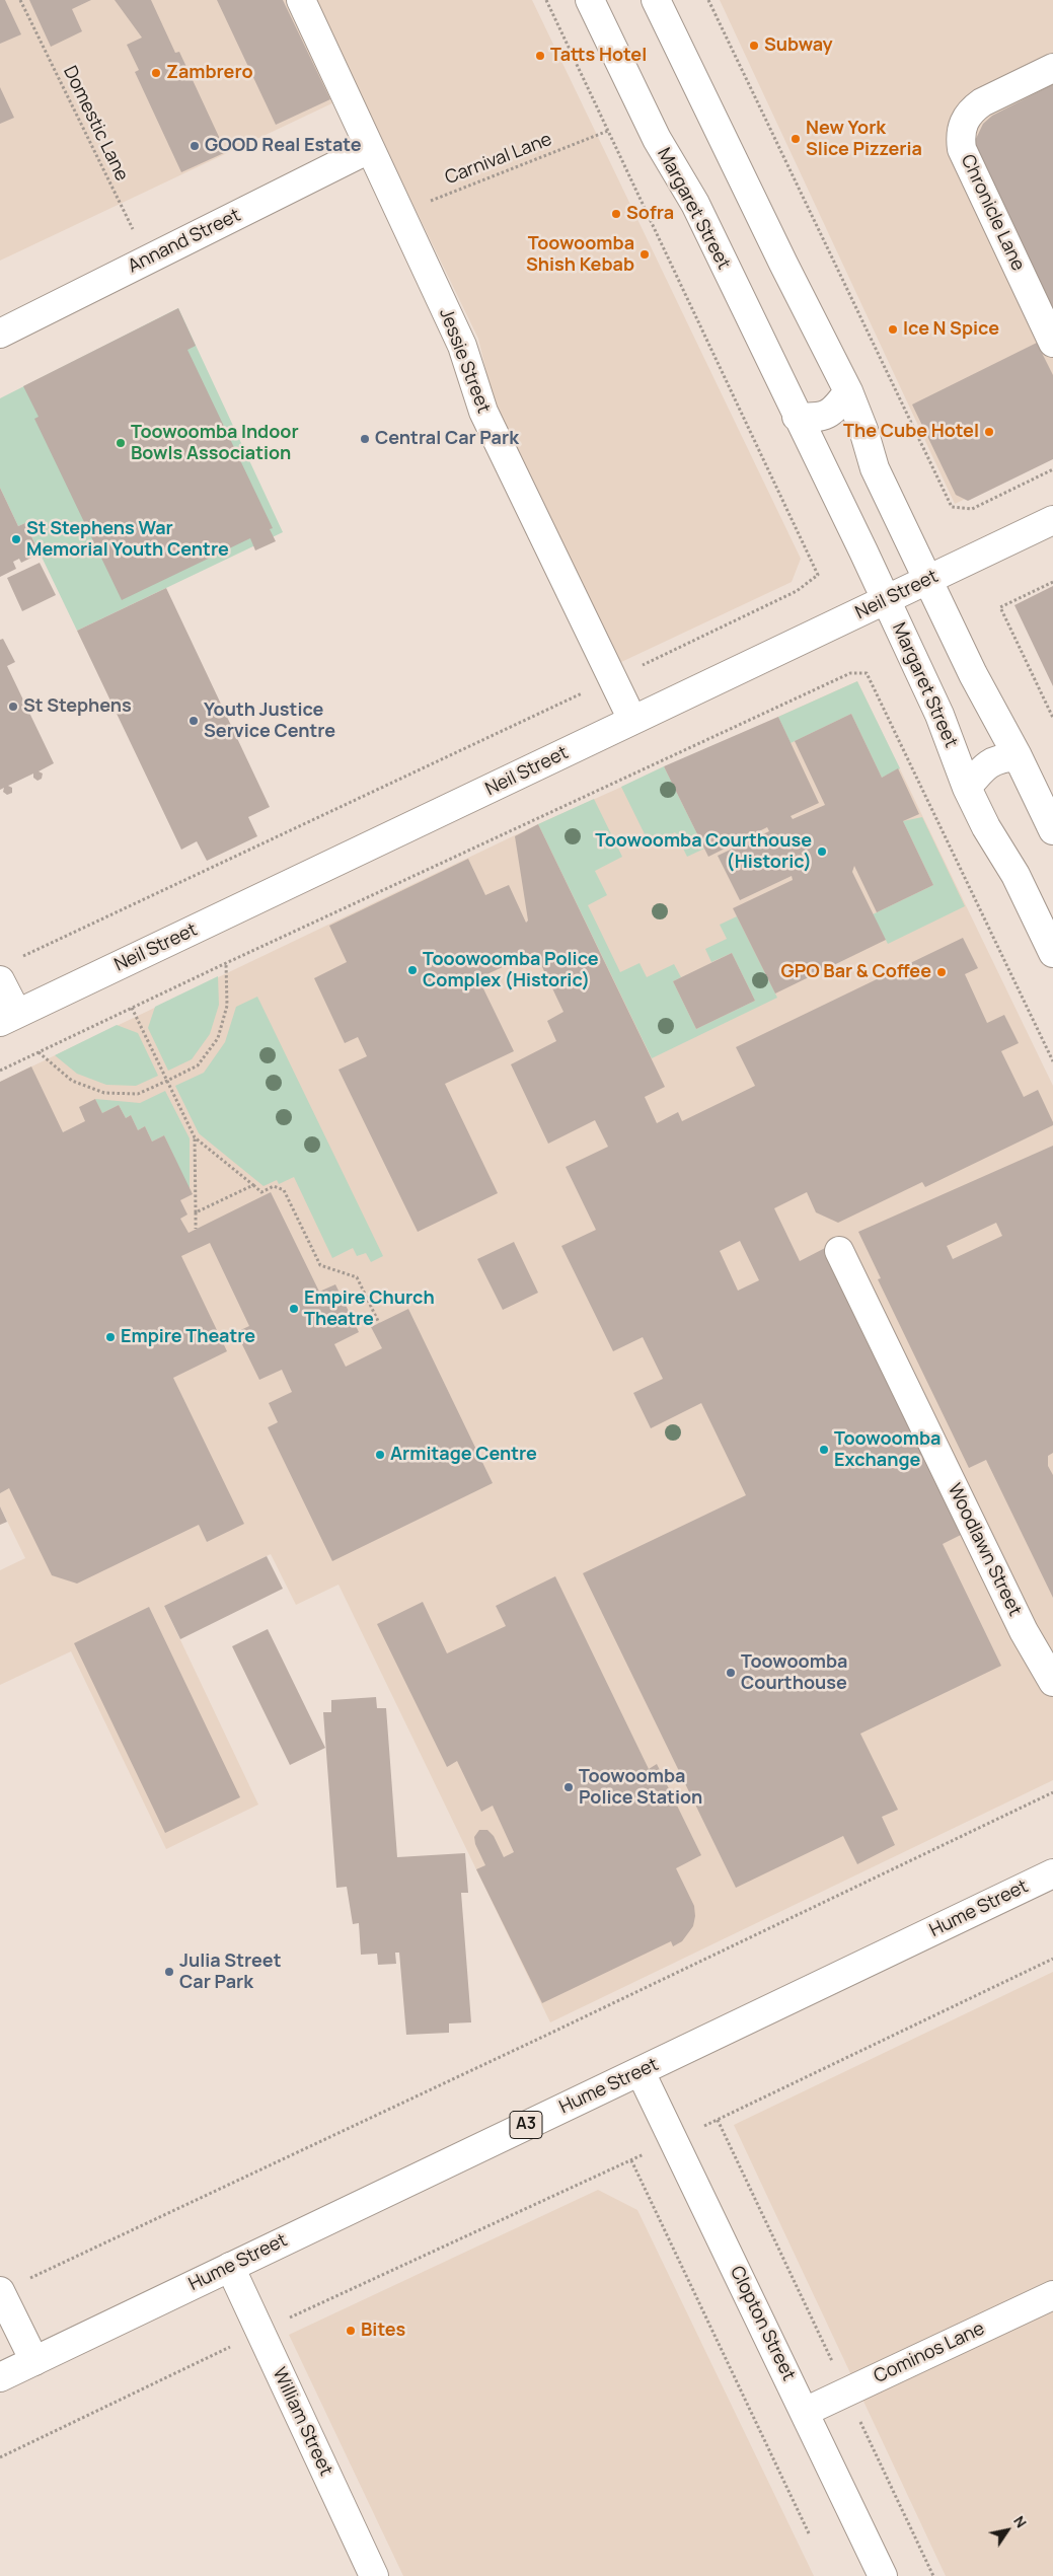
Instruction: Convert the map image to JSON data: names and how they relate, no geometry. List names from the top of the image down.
{
  "streets": {
    "main road": [
      "Margaret Street",
      "Chronicle Lane",
      "Annand Street",
      "Jessie Street",
      "Neil Street",
      "Woodlawn Street",
      "Hume Street",
      "A3",
      "Clopton Street",
      "Cominos Lane",
      "William Street"
    ],
    "path": ["Domestic Lane", "Carnival Lane"]
  },
  "crossings": [
    ["Domestic Lane", "Annand Street"],
    ["Carnival Lane", "Jessie Street"],
    ["Margaret Street", "Neil Street"],
    ["Annand Street", "Jessie Street"],
    ["Jessie Street", "Neil Street"],
    ["Hume Street", "Clopton Street"],
    ["Hume Street", "William Street"],
    ["Clopton Street", "Cominos Lane"]
  ],
  "places": [
    "Subway",
    "Tatts Hotel",
    "Zambrero",
    "New York Slice Pizzeria",
    "GOOD Real Estate",
    "Sofra",
    "Toowoomba Shish Kebab",
    "Ice N Spice",
    "The Cube Hotel",
    "Central Car Park",
    "Toowoomba Indoor Bowls Association",
    "St Stephens War Memorial Youth Centre",
    "St Stephens",
    "Youth Justice Service Centre",
    "Toowoomba Courthouse (Historic)",
    "Tooowoomba Police Complex (Historic)",
    "GPO Bar & Coffee",
    "Empire Church Theatre",
    "Empire Theatre",
    "Toowoomba Exchange",
    "Armitage Centre",
    "Toowoomba Courthouse",
    "Toowoomba Police Station",
    "Julia Street Car Park",
    "Bites"
  ],
  "north": "top right"
}
